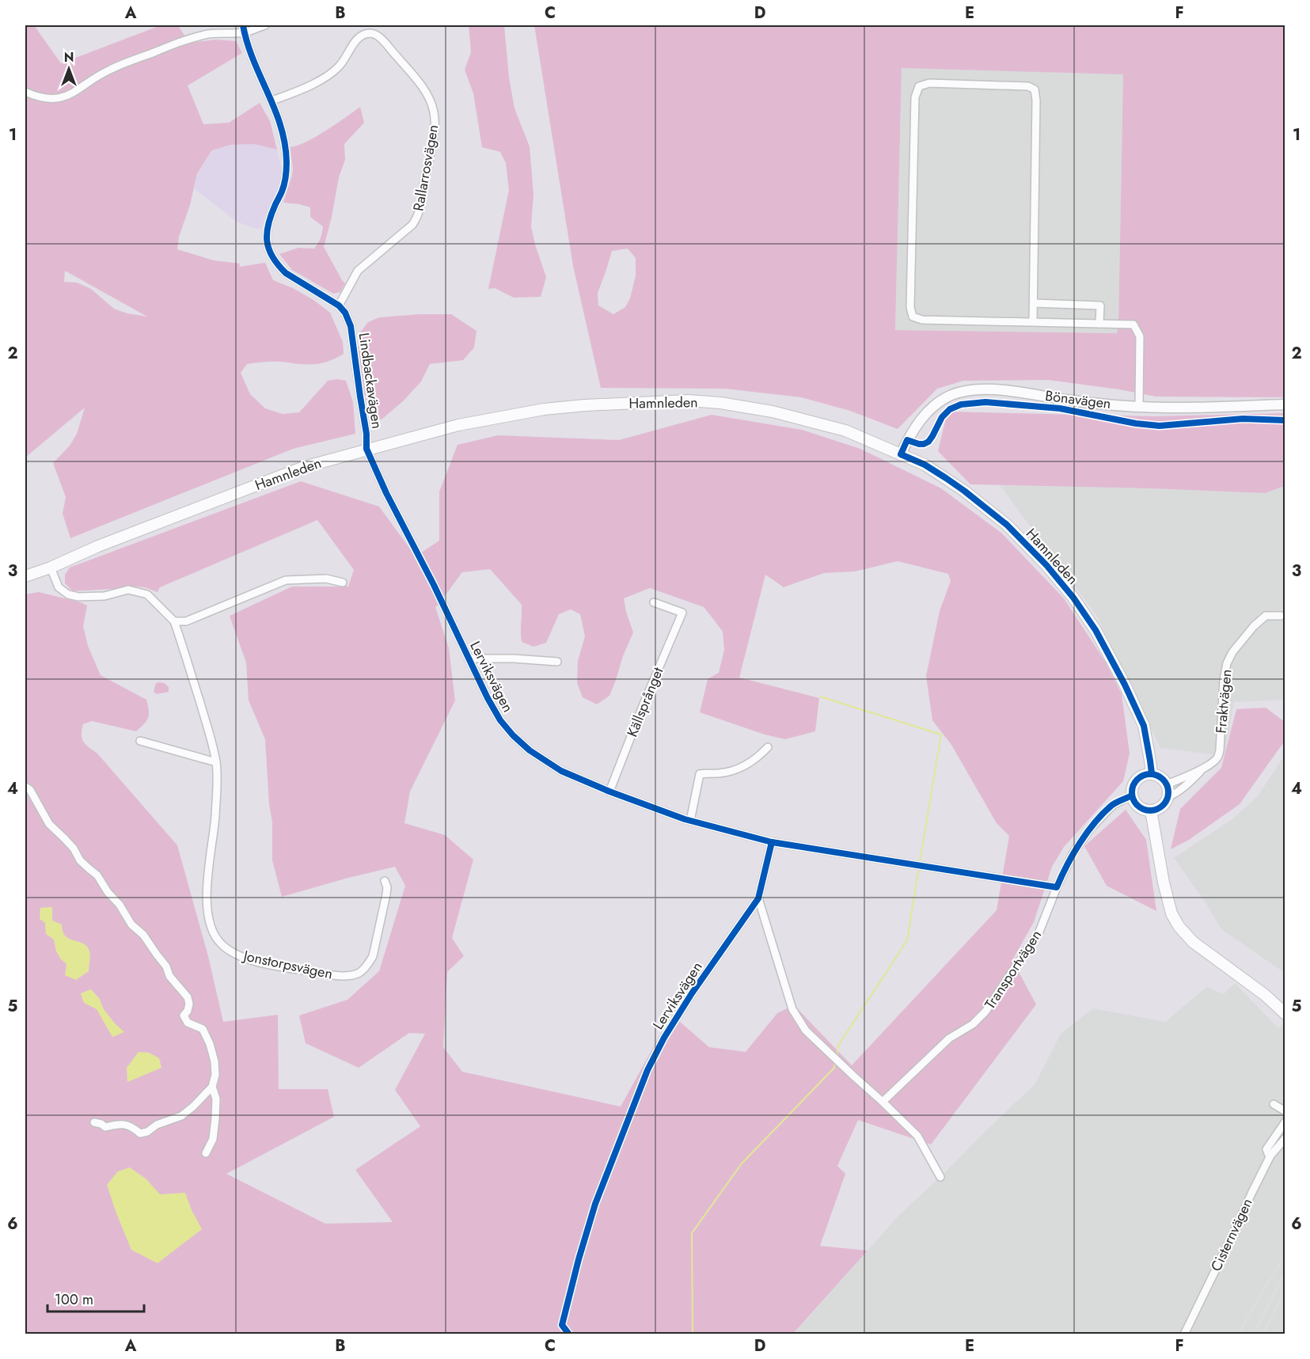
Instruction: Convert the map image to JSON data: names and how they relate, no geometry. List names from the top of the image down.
{
  "streets": {
    "main road": ["Hamnleden"],
    "street": [
      "Rallarrosvägen",
      "Lindbackavägen",
      "Bönavägen",
      "Lerviksvägen",
      "Fraktvägen",
      "Källsprånget",
      "Jonstorpsvägen",
      "Transportvägen",
      "Cisternvägen"
    ]
  },
  "crossings": [
    ["Rallarrosvägen", "Lindbackavägen"],
    ["Lindbackavägen", "Hamnleden"],
    ["Lindbackavägen", "Lerviksvägen"],
    ["Bönavägen", "Hamnleden"],
    ["Hamnleden", "Lerviksvägen"],
    ["Hamnleden", "Fraktvägen"],
    ["Hamnleden", "Jonstorpsvägen"],
    ["Hamnleden", "Transportvägen"],
    ["Lerviksvägen", "Källsprånget"],
    ["Lerviksvägen", "Transportvägen"],
    ["Fraktvägen", "Transportvägen"]
  ],
  "scale_bar": "100 m",
  "north": "top",
  "grid": {
    "columns": [
      "A",
      "B",
      "C",
      "D",
      "E",
      "F"
    ],
    "rows": [
      "1",
      "2",
      "3",
      "4",
      "5",
      "6"
    ]
  }
}
